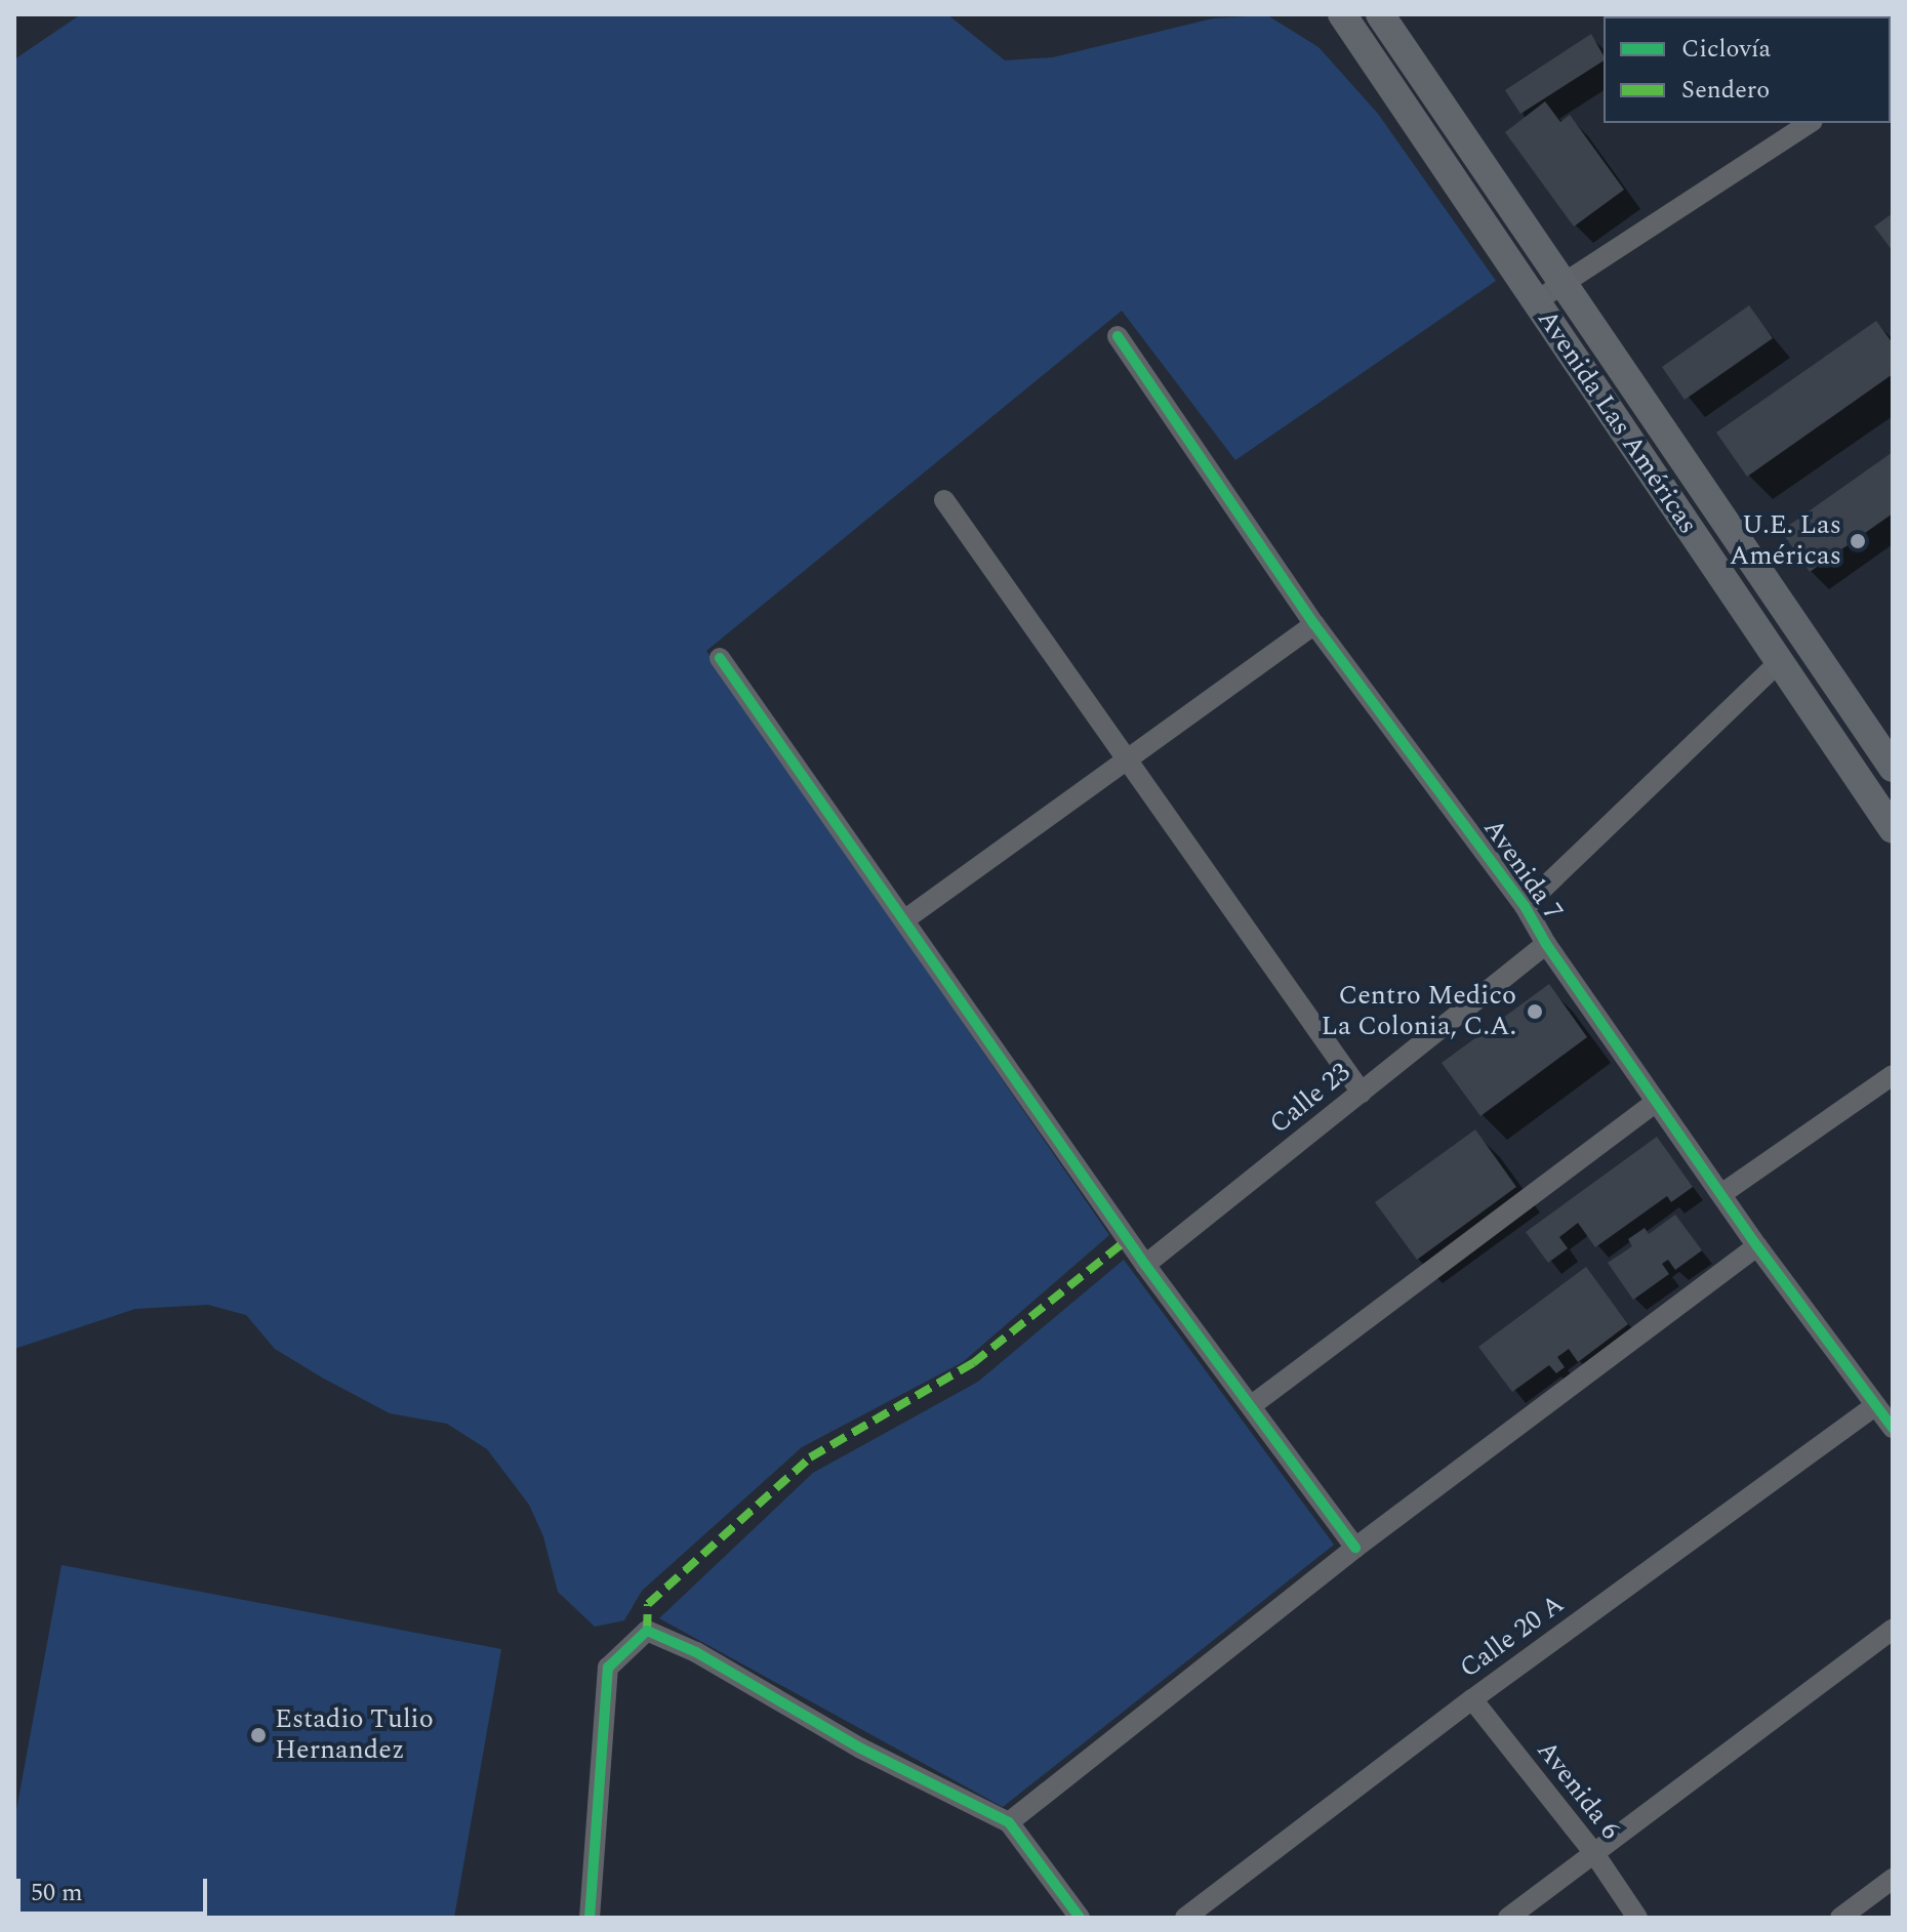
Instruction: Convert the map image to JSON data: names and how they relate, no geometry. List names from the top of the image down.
{
  "streets": {
    "main road": ["Avenida Las Américas"],
    "street": [
      "Avenida 7",
      "Calle 23",
      "Calle 20 A",
      "Avenida 6"
    ]
  },
  "crossings": [
    ["Avenida 7", "Calle 23"],
    ["Avenida 7", "Calle 20 A"],
    ["Calle 20 A", "Avenida 6"]
  ],
  "places": ["U.E. Las Américas", "Centro Medico La Colonia, C.A.", "Estadio Tulio Hernandez"],
  "legend": ["Ciclovía", "Sendero"],
  "scale_bar": "50 m"
}
